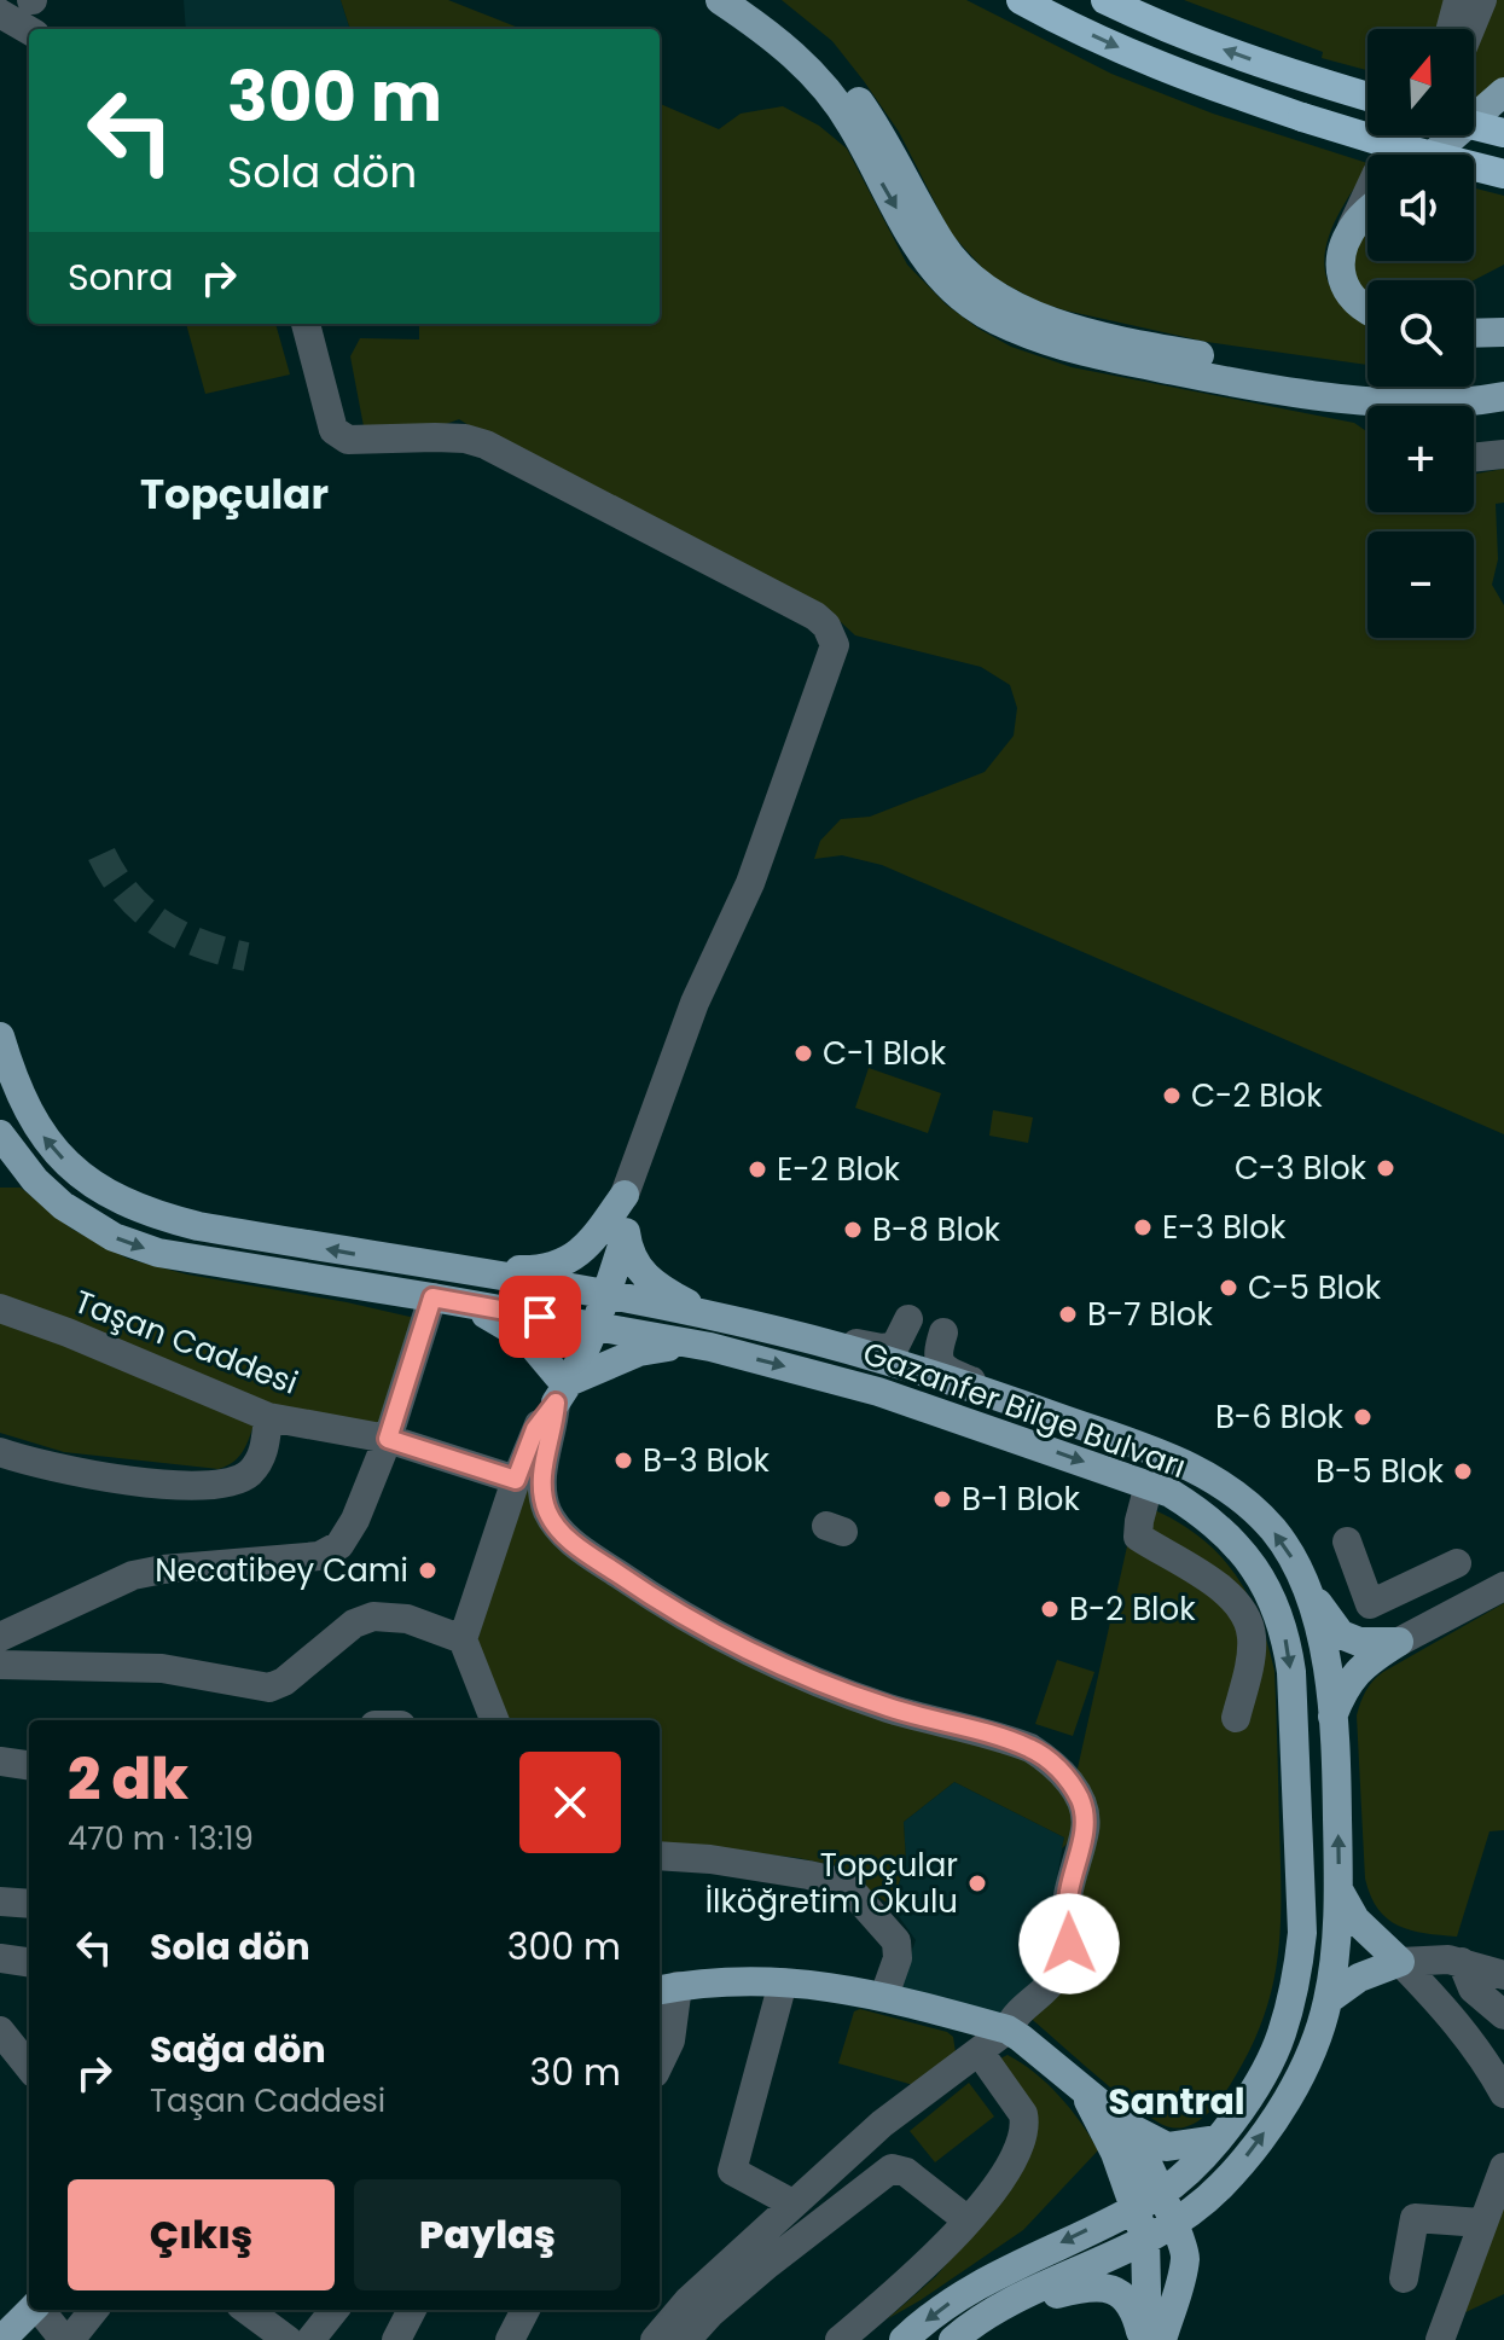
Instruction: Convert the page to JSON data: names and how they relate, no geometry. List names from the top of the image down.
{
  "streets": {
    "main road": ["Gazanfer Bilge Bulvarı"],
    "street": ["Taşan Caddesi"]
  },
  "districts": ["Topçular", "Santral"],
  "places": [
    "C-1 Blok",
    "C-2 Blok",
    "C-3 Blok",
    "E-2 Blok",
    "E-3 Blok",
    "B-8 Blok",
    "C-5 Blok",
    "B-7 Blok",
    "B-6 Blok",
    "B-3 Blok",
    "B-5 Blok",
    "B-1 Blok",
    "Necatibey Cami",
    "B-2 Blok",
    "Topçular İlköğretim Okulu"
  ],
  "north": "top",
  "page": {
    "map_buttons": ["+", "−"],
    "turn": ["300 m", "Sola dön"],
    "then": "Sonra",
    "heading": ["2 dk", "470 m · 13:19"],
    "list": [
      {
        "name": "Sola dön",
        "value": "300 m"
      },
      {
        "name": "Sağa dön",
        "note": "Taşan Caddesi",
        "value": "30 m"
      }
    ],
    "buttons": ["Çıkış", "Paylaş"]
  }
}
